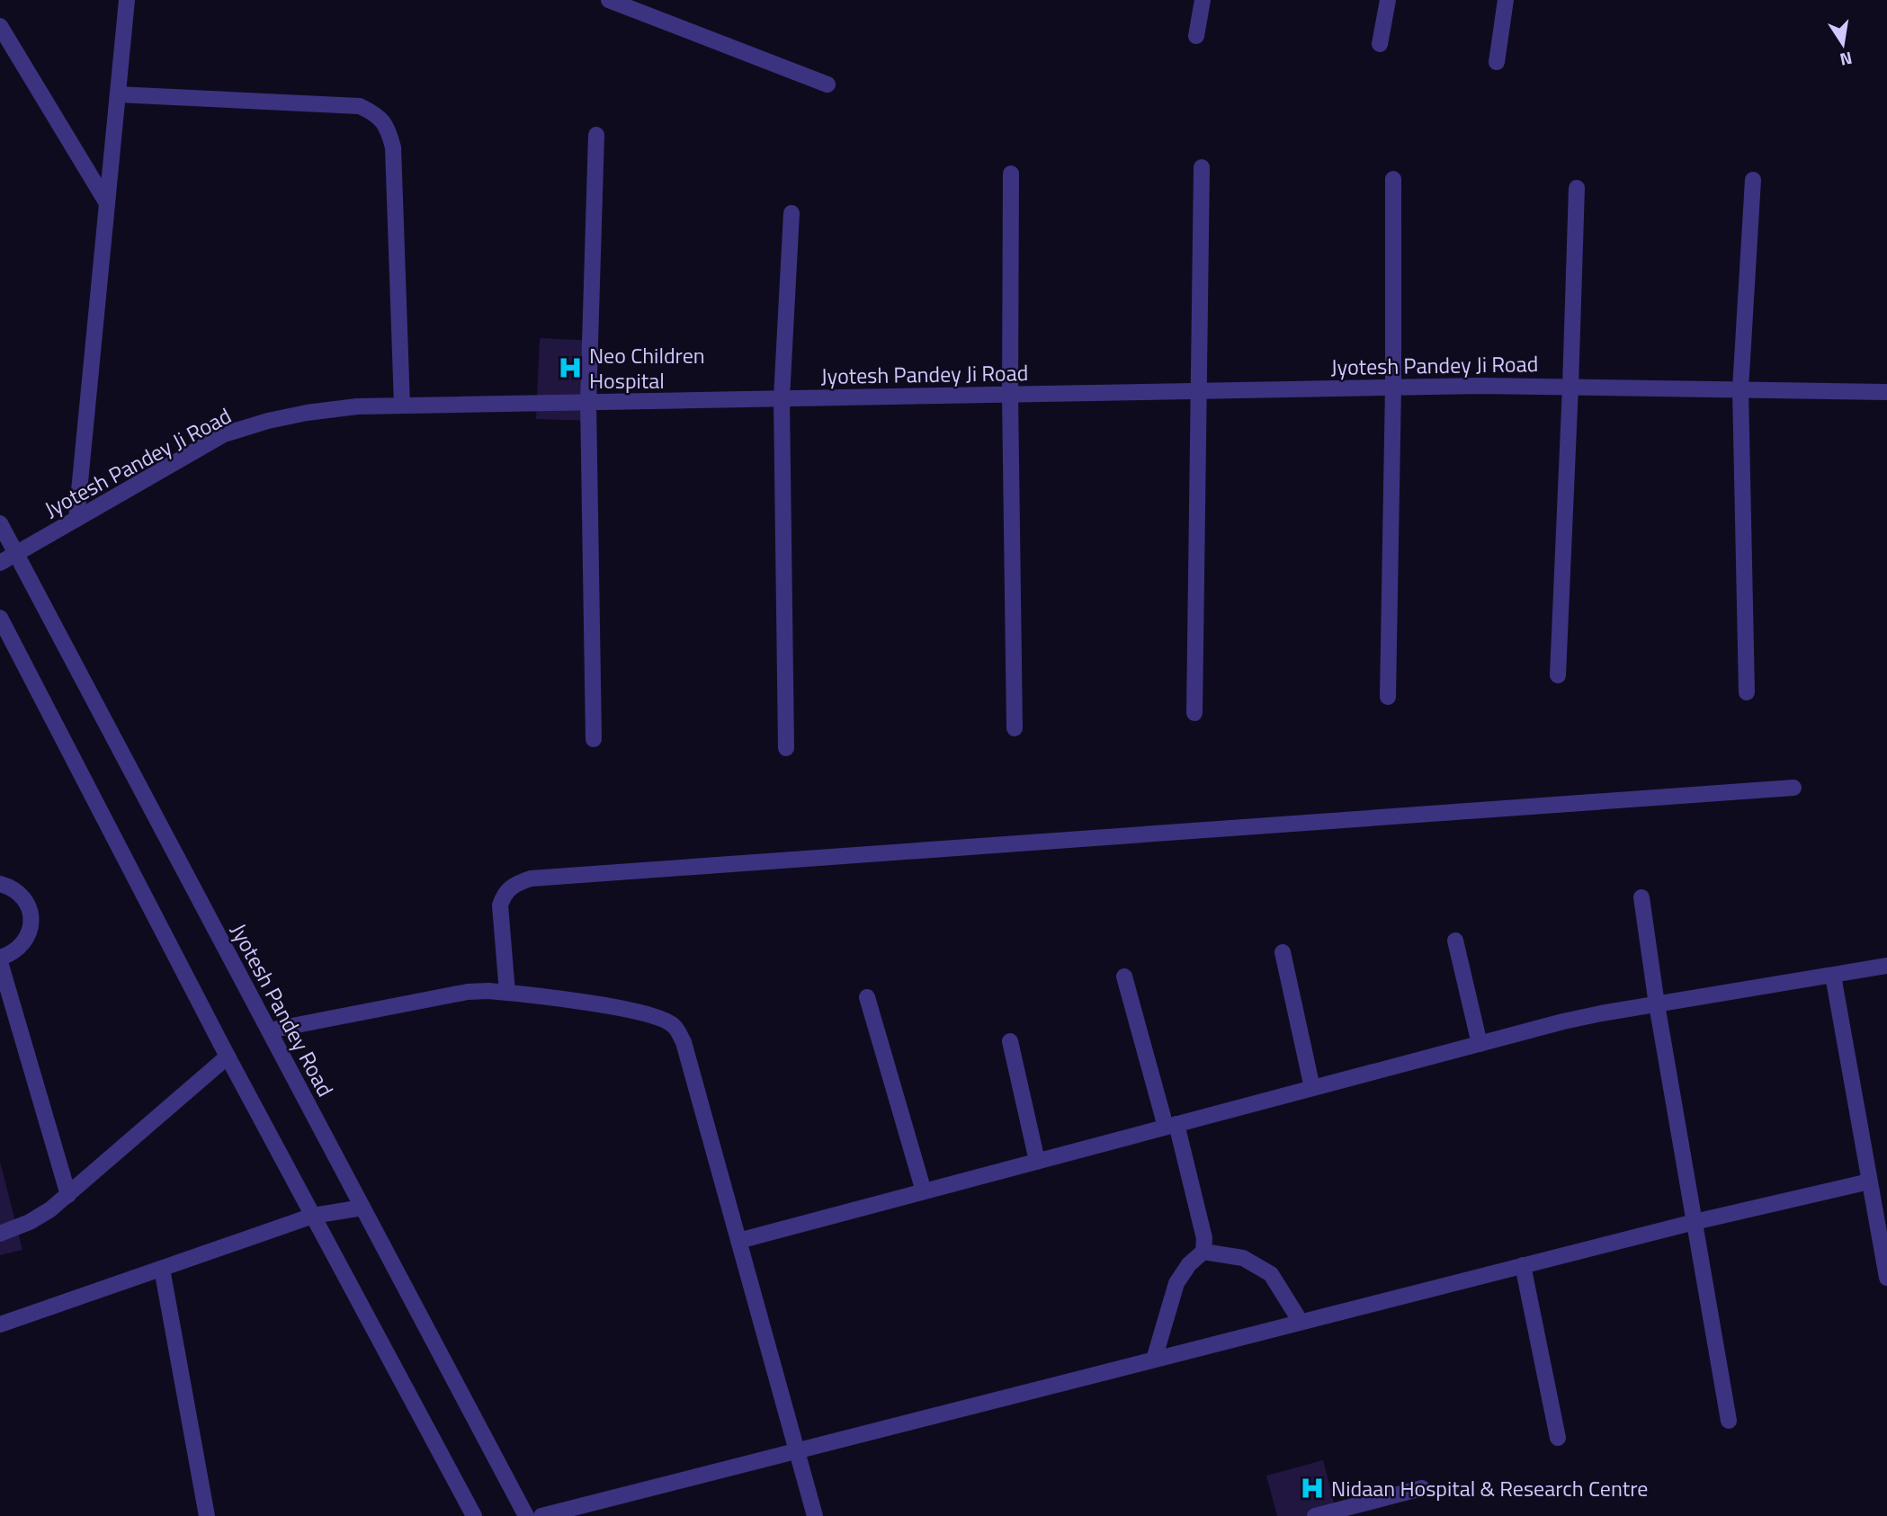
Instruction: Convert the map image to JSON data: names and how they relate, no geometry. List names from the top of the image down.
{
  "streets": {
    "street": ["Jyotesh Pandey Ji Road", "Jyotesh Pandey Road"]
  },
  "crossings": [
    ["Jyotesh Pandey Ji Road", "Jyotesh Pandey Road"]
  ],
  "places": {
    "hospital": ["Neo Children Hospital", "Nidaan Hospital & Research Centre"]
  },
  "north": "bottom"
}
